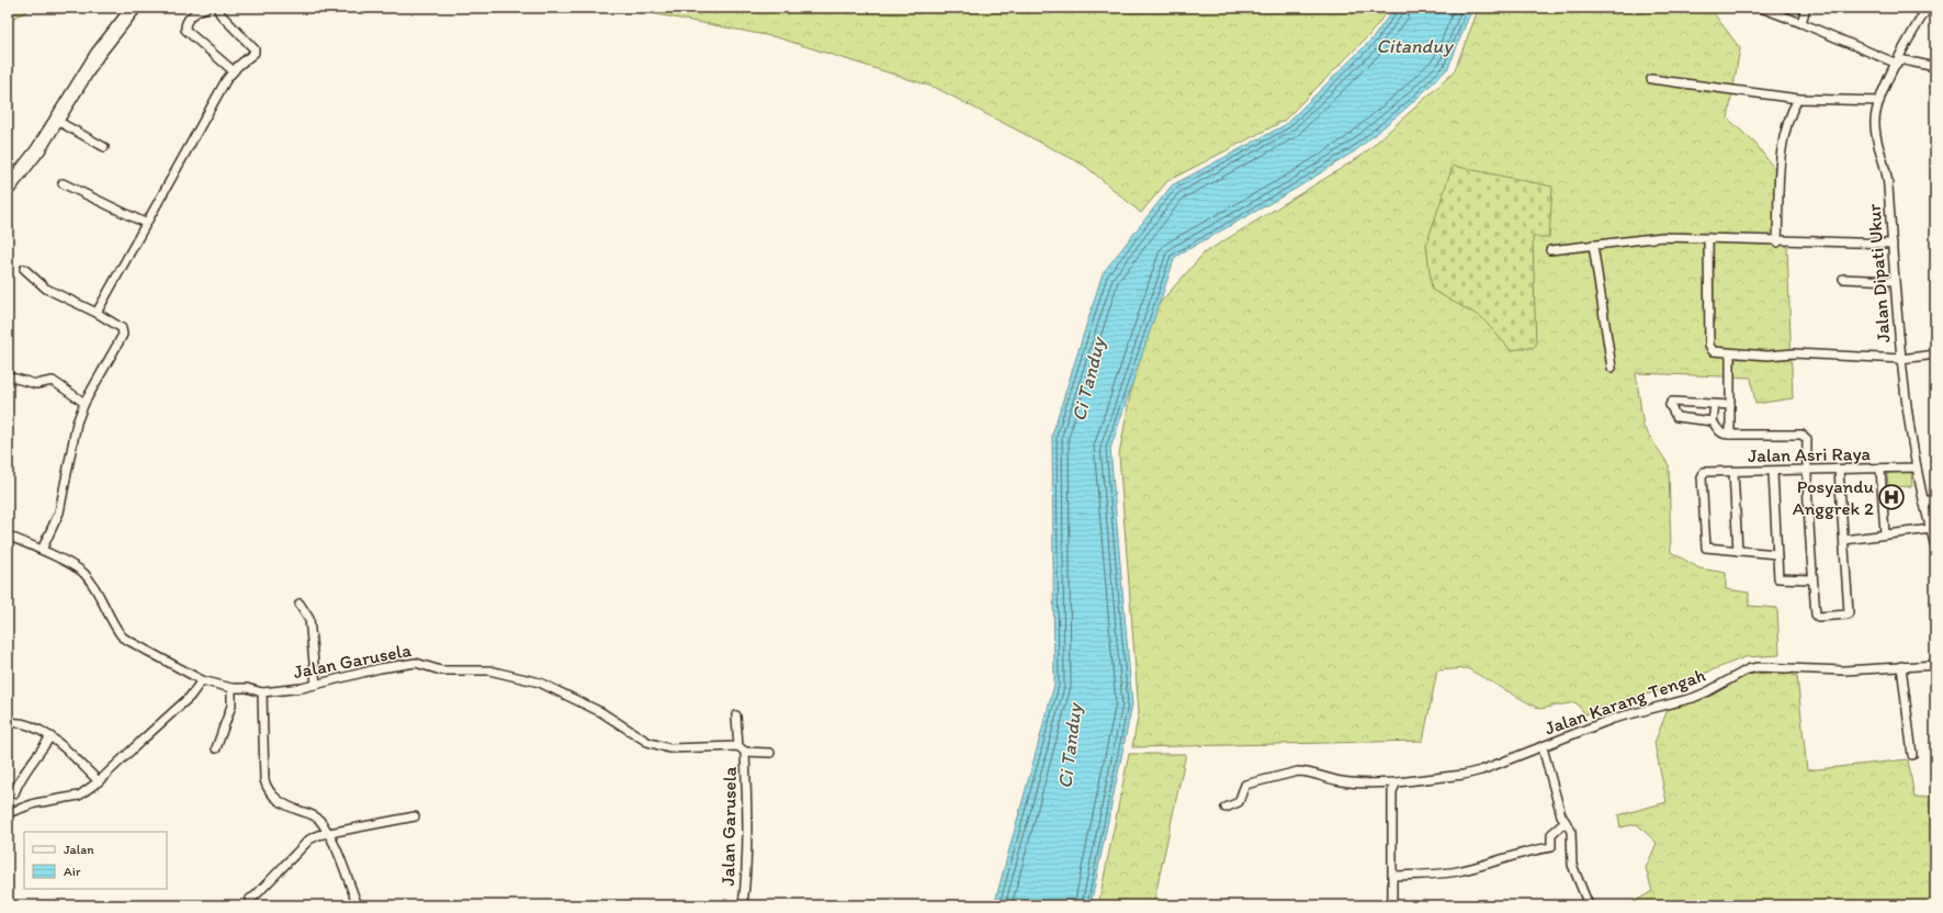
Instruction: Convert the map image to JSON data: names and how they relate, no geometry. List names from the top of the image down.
{
  "streets": {
    "street": [
      "Jalan Dipati Ukur",
      "Jalan Asri Raya",
      "Jalan Garusela",
      "Jalan Karang Tengah"
    ]
  },
  "crossings": [
    ["Jalan Dipati Ukur", "Jalan Asri Raya"]
  ],
  "water": ["Citanduy", "Ci Tanduy"],
  "places": {
    "hospital": ["Posyandu Anggrek 2"]
  },
  "legend": ["Jalan", "Air"]
}
